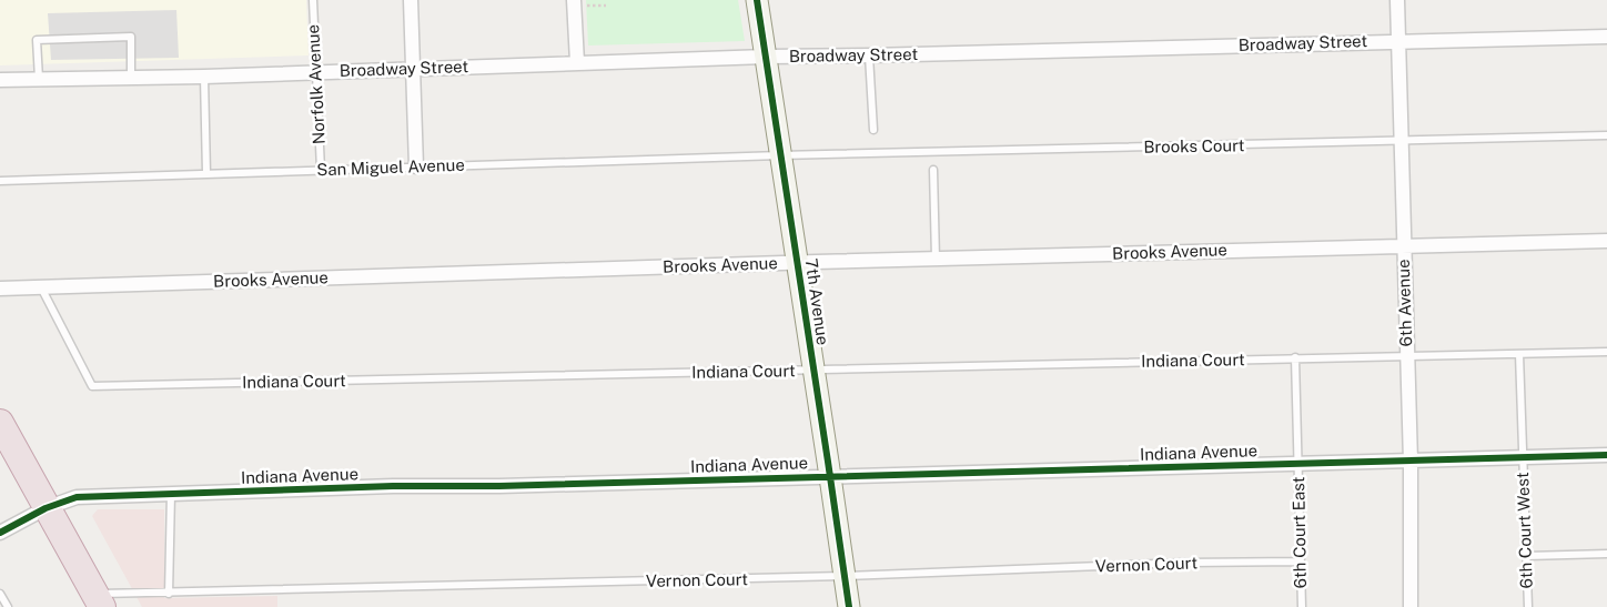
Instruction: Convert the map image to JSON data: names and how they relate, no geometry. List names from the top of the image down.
{
  "streets": {
    "street": [
      "Broadway Street",
      "Brooks Avenue",
      "7th Avenue",
      "6th Avenue",
      "Indiana Avenue"
    ],
    "lane": [
      "Norfolk Avenue",
      "Brooks Court",
      "San Miguel Avenue",
      "Indiana Court",
      "6th Court West",
      "6th Court East",
      "Vernon Court"
    ]
  },
  "crossings": [
    ["Broadway Street", "Norfolk Avenue"],
    ["Broadway Street", "7th Avenue"],
    ["Broadway Street", "6th Avenue"],
    ["Norfolk Avenue", "San Miguel Avenue"],
    ["Brooks Court", "San Miguel Avenue"],
    ["Brooks Court", "7th Avenue"],
    ["Brooks Court", "6th Avenue"],
    ["San Miguel Avenue", "7th Avenue"],
    ["Brooks Avenue", "7th Avenue"],
    ["Brooks Avenue", "6th Avenue"],
    ["Brooks Avenue", "Indiana Court"],
    ["7th Avenue", "Indiana Court"],
    ["7th Avenue", "Indiana Avenue"],
    ["7th Avenue", "Vernon Court"],
    ["6th Avenue", "Indiana Court"],
    ["6th Avenue", "Indiana Avenue"],
    ["Indiana Court", "6th Court West"],
    ["Indiana Court", "6th Court East"],
    ["Indiana Avenue", "6th Court West"],
    ["Indiana Avenue", "6th Court East"],
    ["6th Court East", "Vernon Court"]
  ]
}
